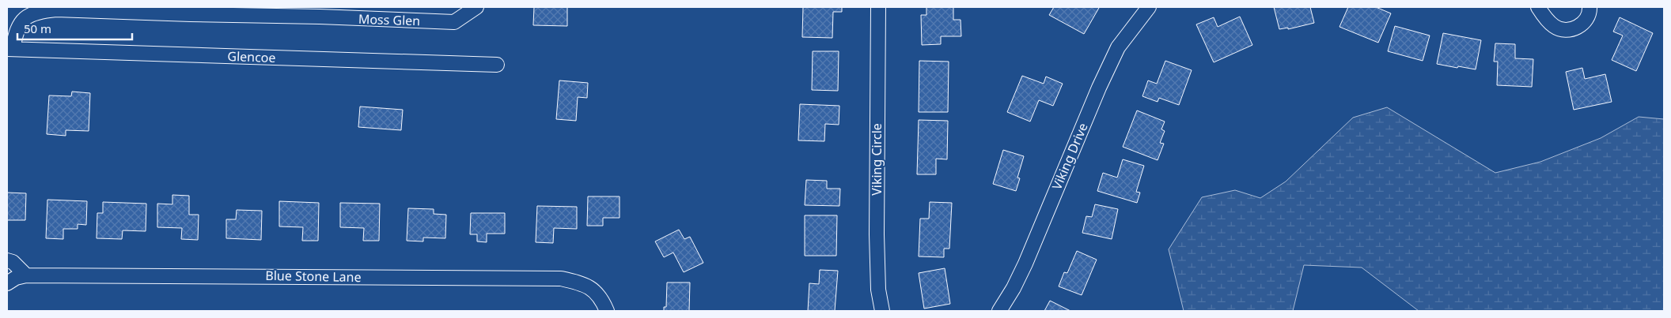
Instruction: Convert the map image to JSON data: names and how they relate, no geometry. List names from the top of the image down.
{
  "streets": {
    "street": [
      "Moss Glen",
      "Glencoe",
      "Viking Drive",
      "Viking Circle",
      "Blue Stone Lane"
    ]
  },
  "crossings": [
    ["Moss Glen", "Glencoe"]
  ],
  "scale_bar": "50 m"
}
